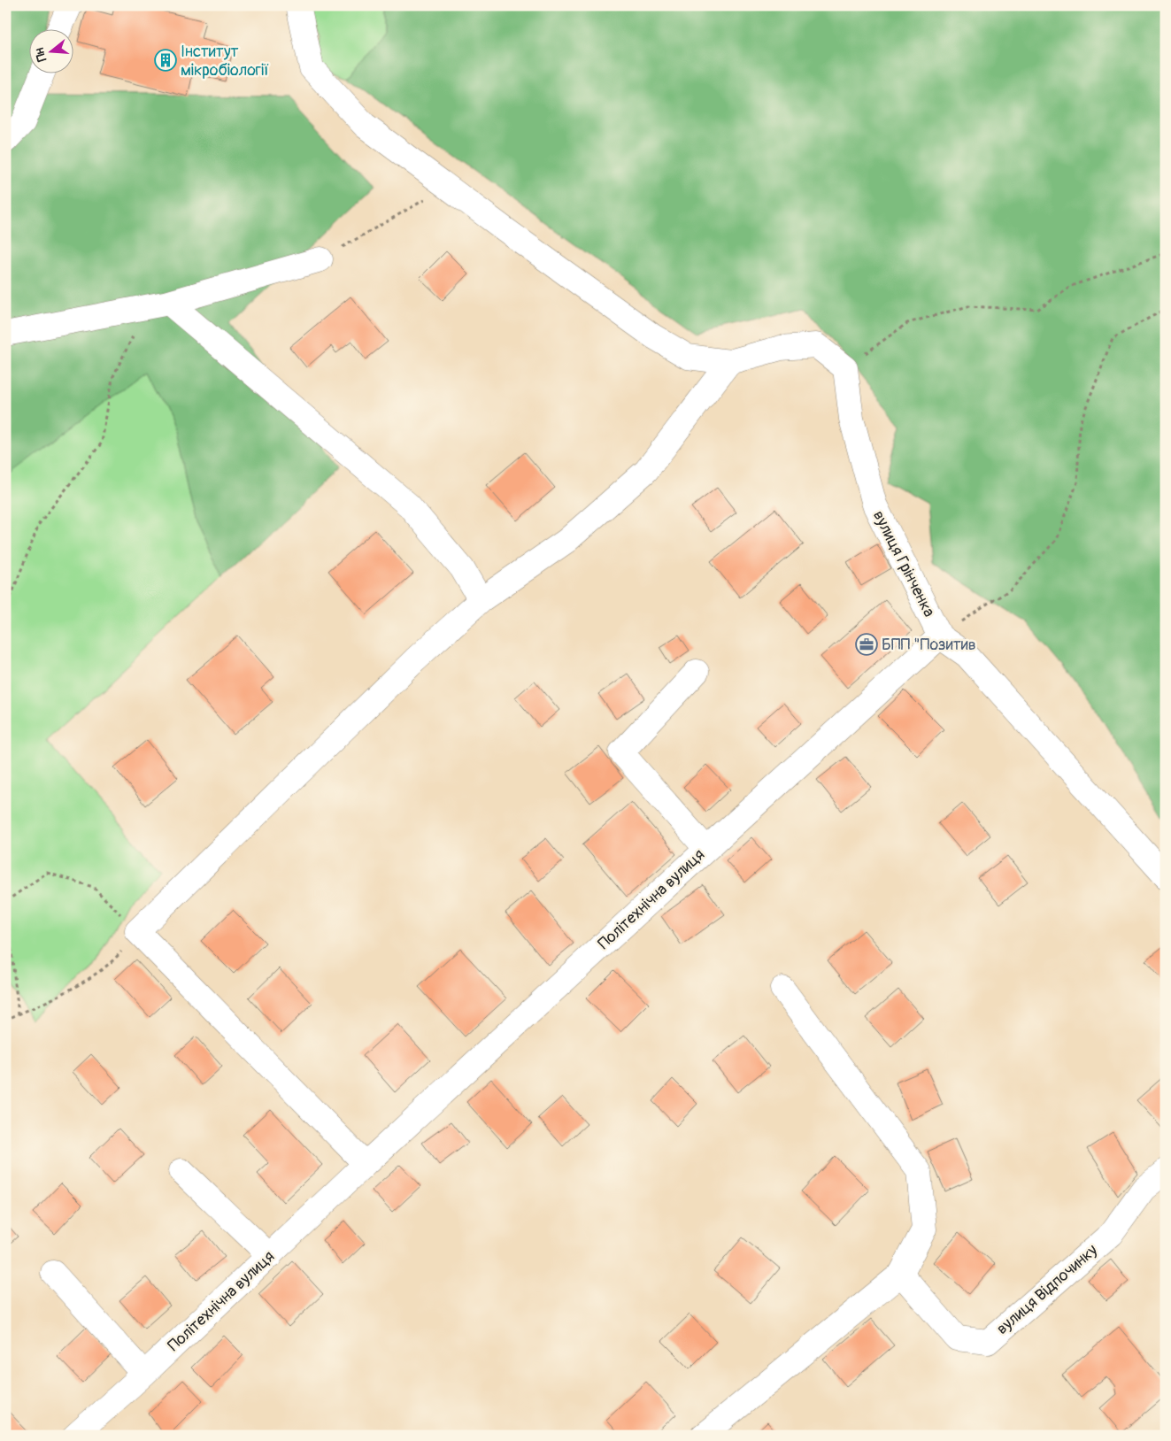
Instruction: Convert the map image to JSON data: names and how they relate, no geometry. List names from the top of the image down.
{
  "streets": {
    "street": ["вулиця Грінченка", "Політехнічна вулиця", "вулиця Відпочинку"]
  },
  "crossings": [
    ["вулиця Грінченка", "Політехнічна вулиця"]
  ],
  "places": {
    "building": ["Інститут мікробіології"],
    "office": ["БПП \"Позитив"]
  },
  "north": "left"
}
